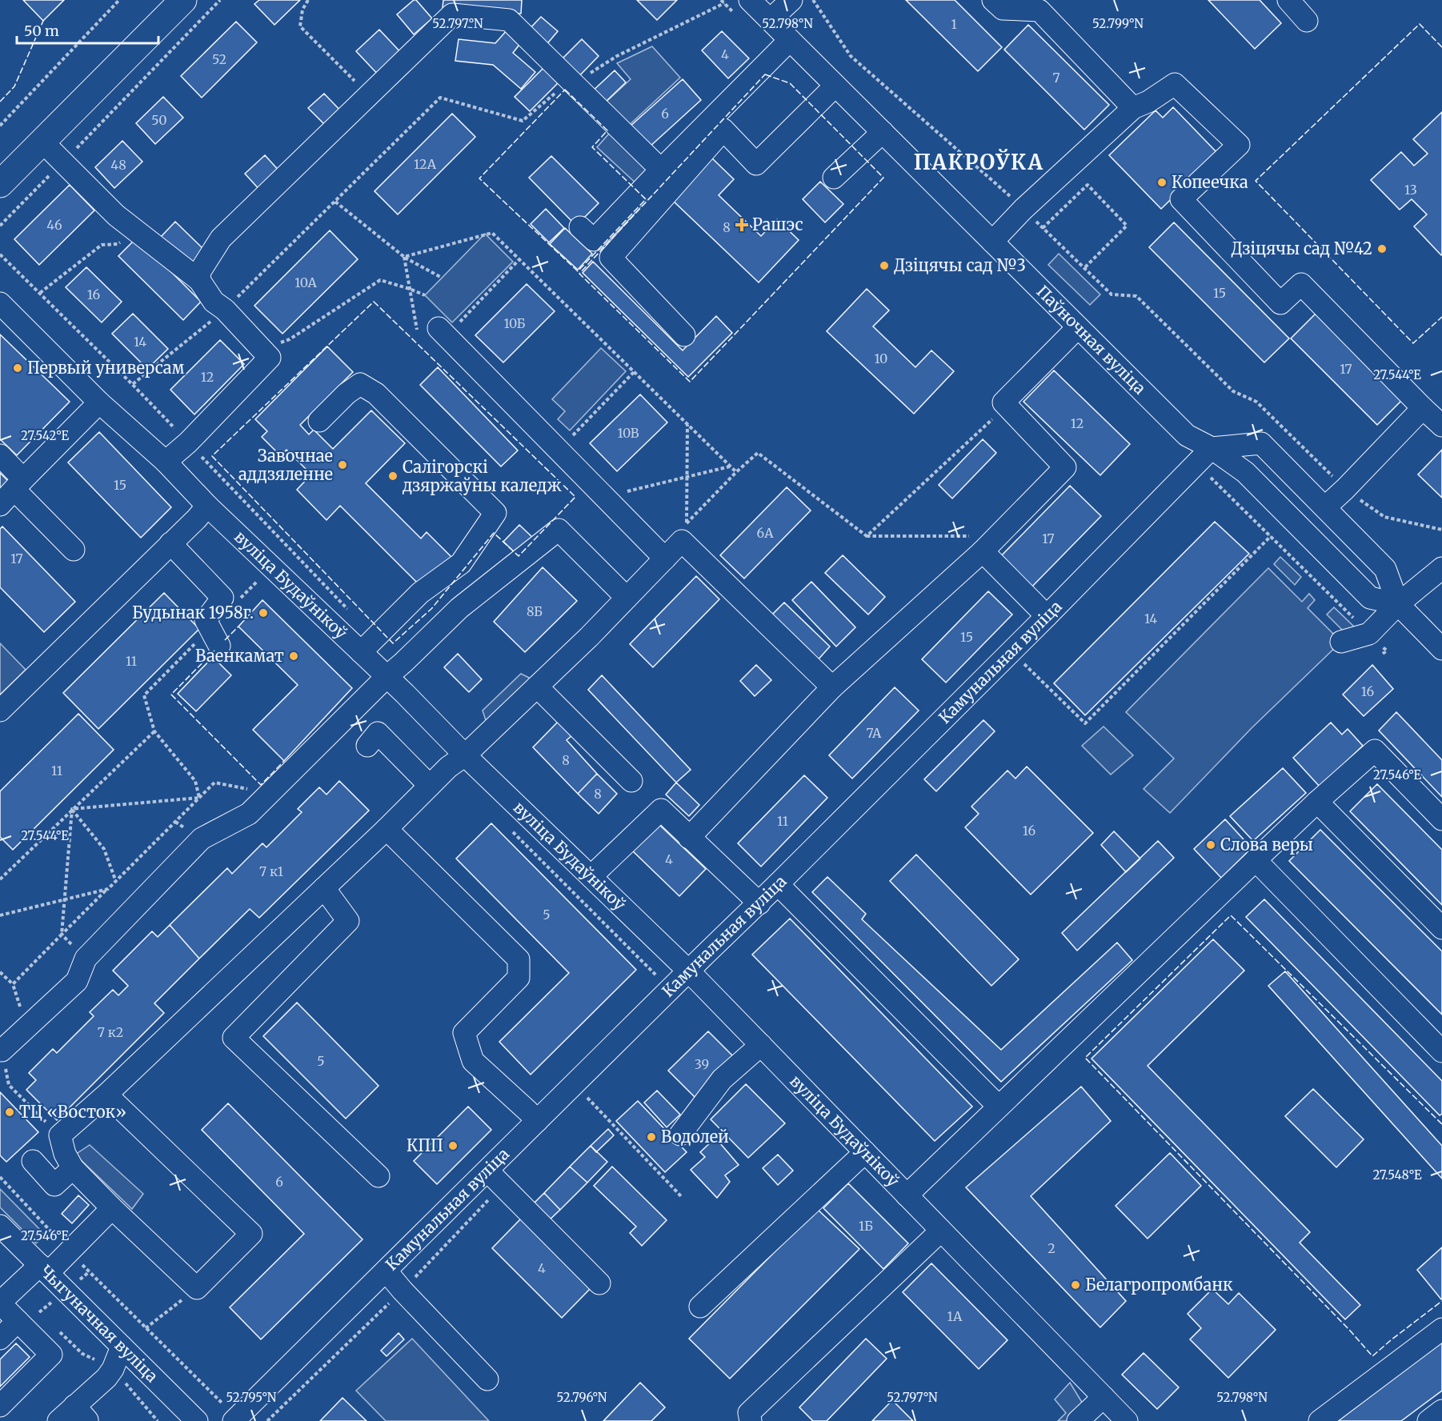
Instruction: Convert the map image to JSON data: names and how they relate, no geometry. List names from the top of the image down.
{
  "streets": {
    "street": [
      "Паўночная вуліца",
      "вуліца Будаўнікоў",
      "Камунальная вуліца",
      "Чыгуначная вуліца"
    ]
  },
  "crossings": [
    ["Паўночная вуліца", "Камунальная вуліца"],
    ["вуліца Будаўнікоў", "Камунальная вуліца"]
  ],
  "districts": ["ПАКРОЎКА"],
  "places": {
    "other": [
      "Копеечка",
      "Дзіцячы сад №42",
      "Дзіцячы сад №3",
      "Первый универсам",
      "Завочнае аддзяленне",
      "Салігорскі дзяржаўны каледж",
      "Будынак 1958г.",
      "Ваенкамат",
      "Слова веры",
      "ТЦ «Восток»",
      "Водолей",
      "КПП",
      "Белагропромбанк"
    ],
    "health": ["Рашэс"]
  },
  "house_numbers": [
    "1",
    "4",
    "52",
    "7",
    "6",
    "50",
    "12А",
    "48",
    "13",
    "46",
    "8",
    "10А",
    "15",
    "16",
    "10Б",
    "14",
    "10",
    "17",
    "12",
    "12",
    "10В",
    "15",
    "6А",
    "17",
    "17",
    "8Б",
    "14",
    "15",
    "11",
    "16",
    "7А",
    "8",
    "11",
    "8",
    "11",
    "16",
    "4",
    "7 к1",
    "5",
    "7 к2",
    "5",
    "39",
    "6",
    "1Б",
    "2",
    "4",
    "1А"
  ],
  "scale_bar": "50 m",
  "coordinates": [
    "52.797°N",
    "52.798°N",
    "52.799°N",
    "27.544°E",
    "27.542°E",
    "27.546°E",
    "27.548°E",
    "52.795°N",
    "52.796°N"
  ]
}
